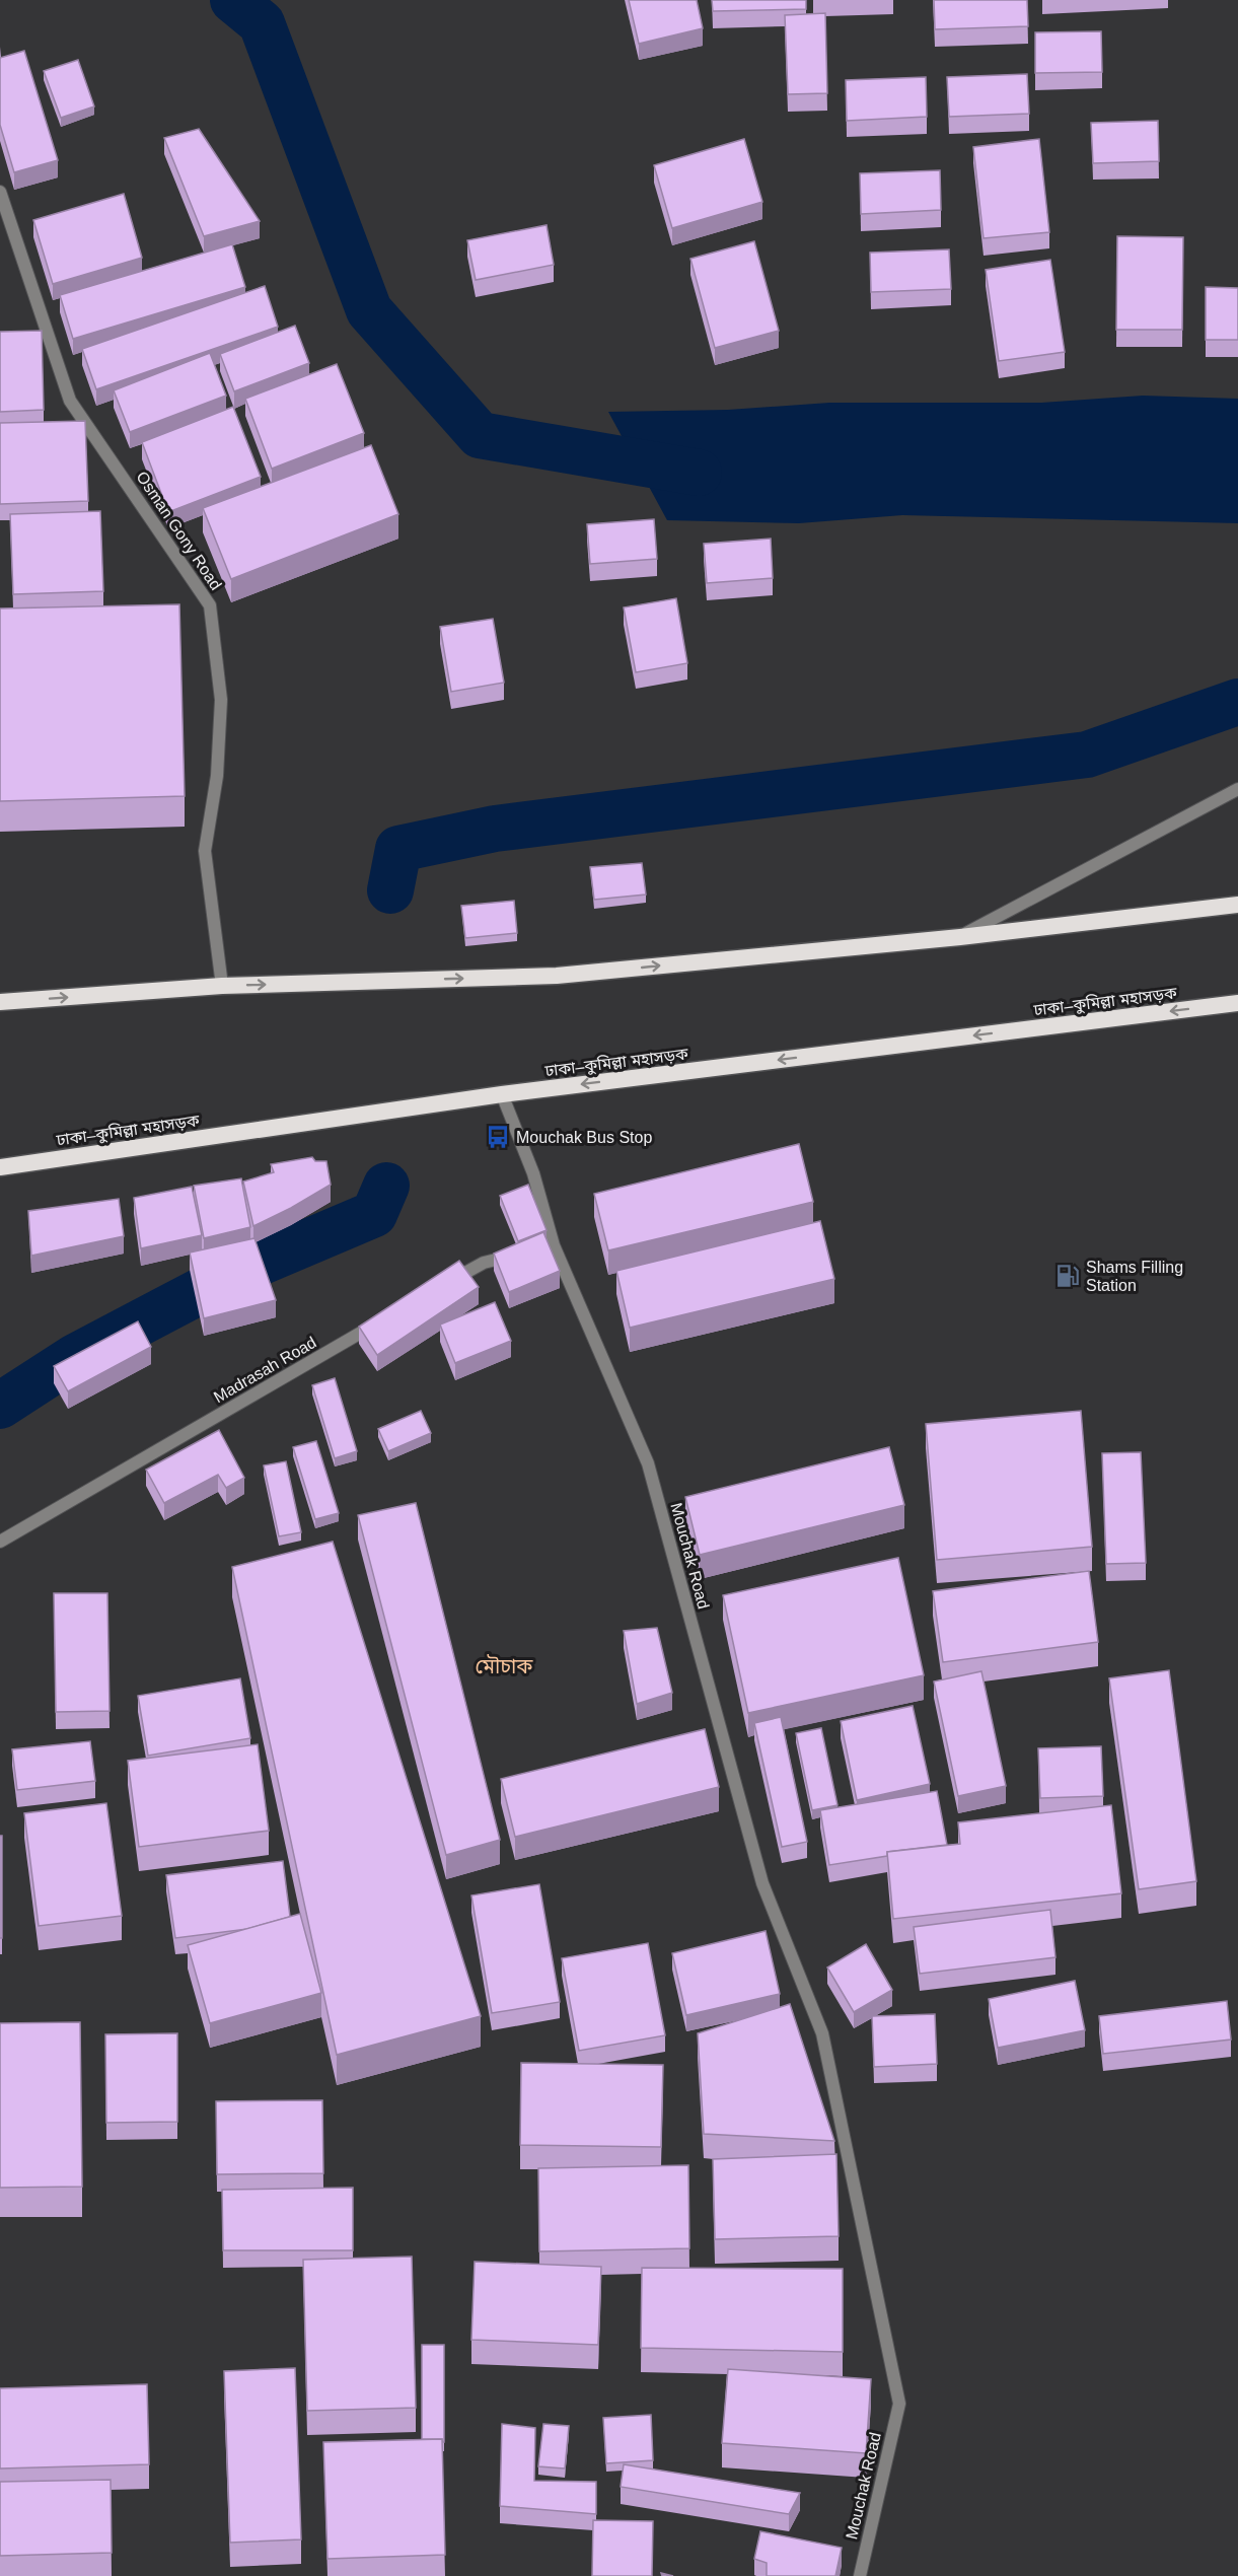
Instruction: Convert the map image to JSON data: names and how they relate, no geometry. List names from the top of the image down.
{
  "streets": {
    "highway": ["ঢাকা–কুমিল্লা মহাসড়ক"],
    "street": ["Osman Gony Road", "Madrasah Road", "Mouchak Road"]
  },
  "crossings": [
    ["ঢাকা–কুমিল্লা মহাসড়ক", "Mouchak Road"]
  ],
  "districts": ["মৌচাক"],
  "places": {
    "bus stop": ["Mouchak Bus Stop"],
    "fuel station": ["Shams Filling Station"]
  }
}
